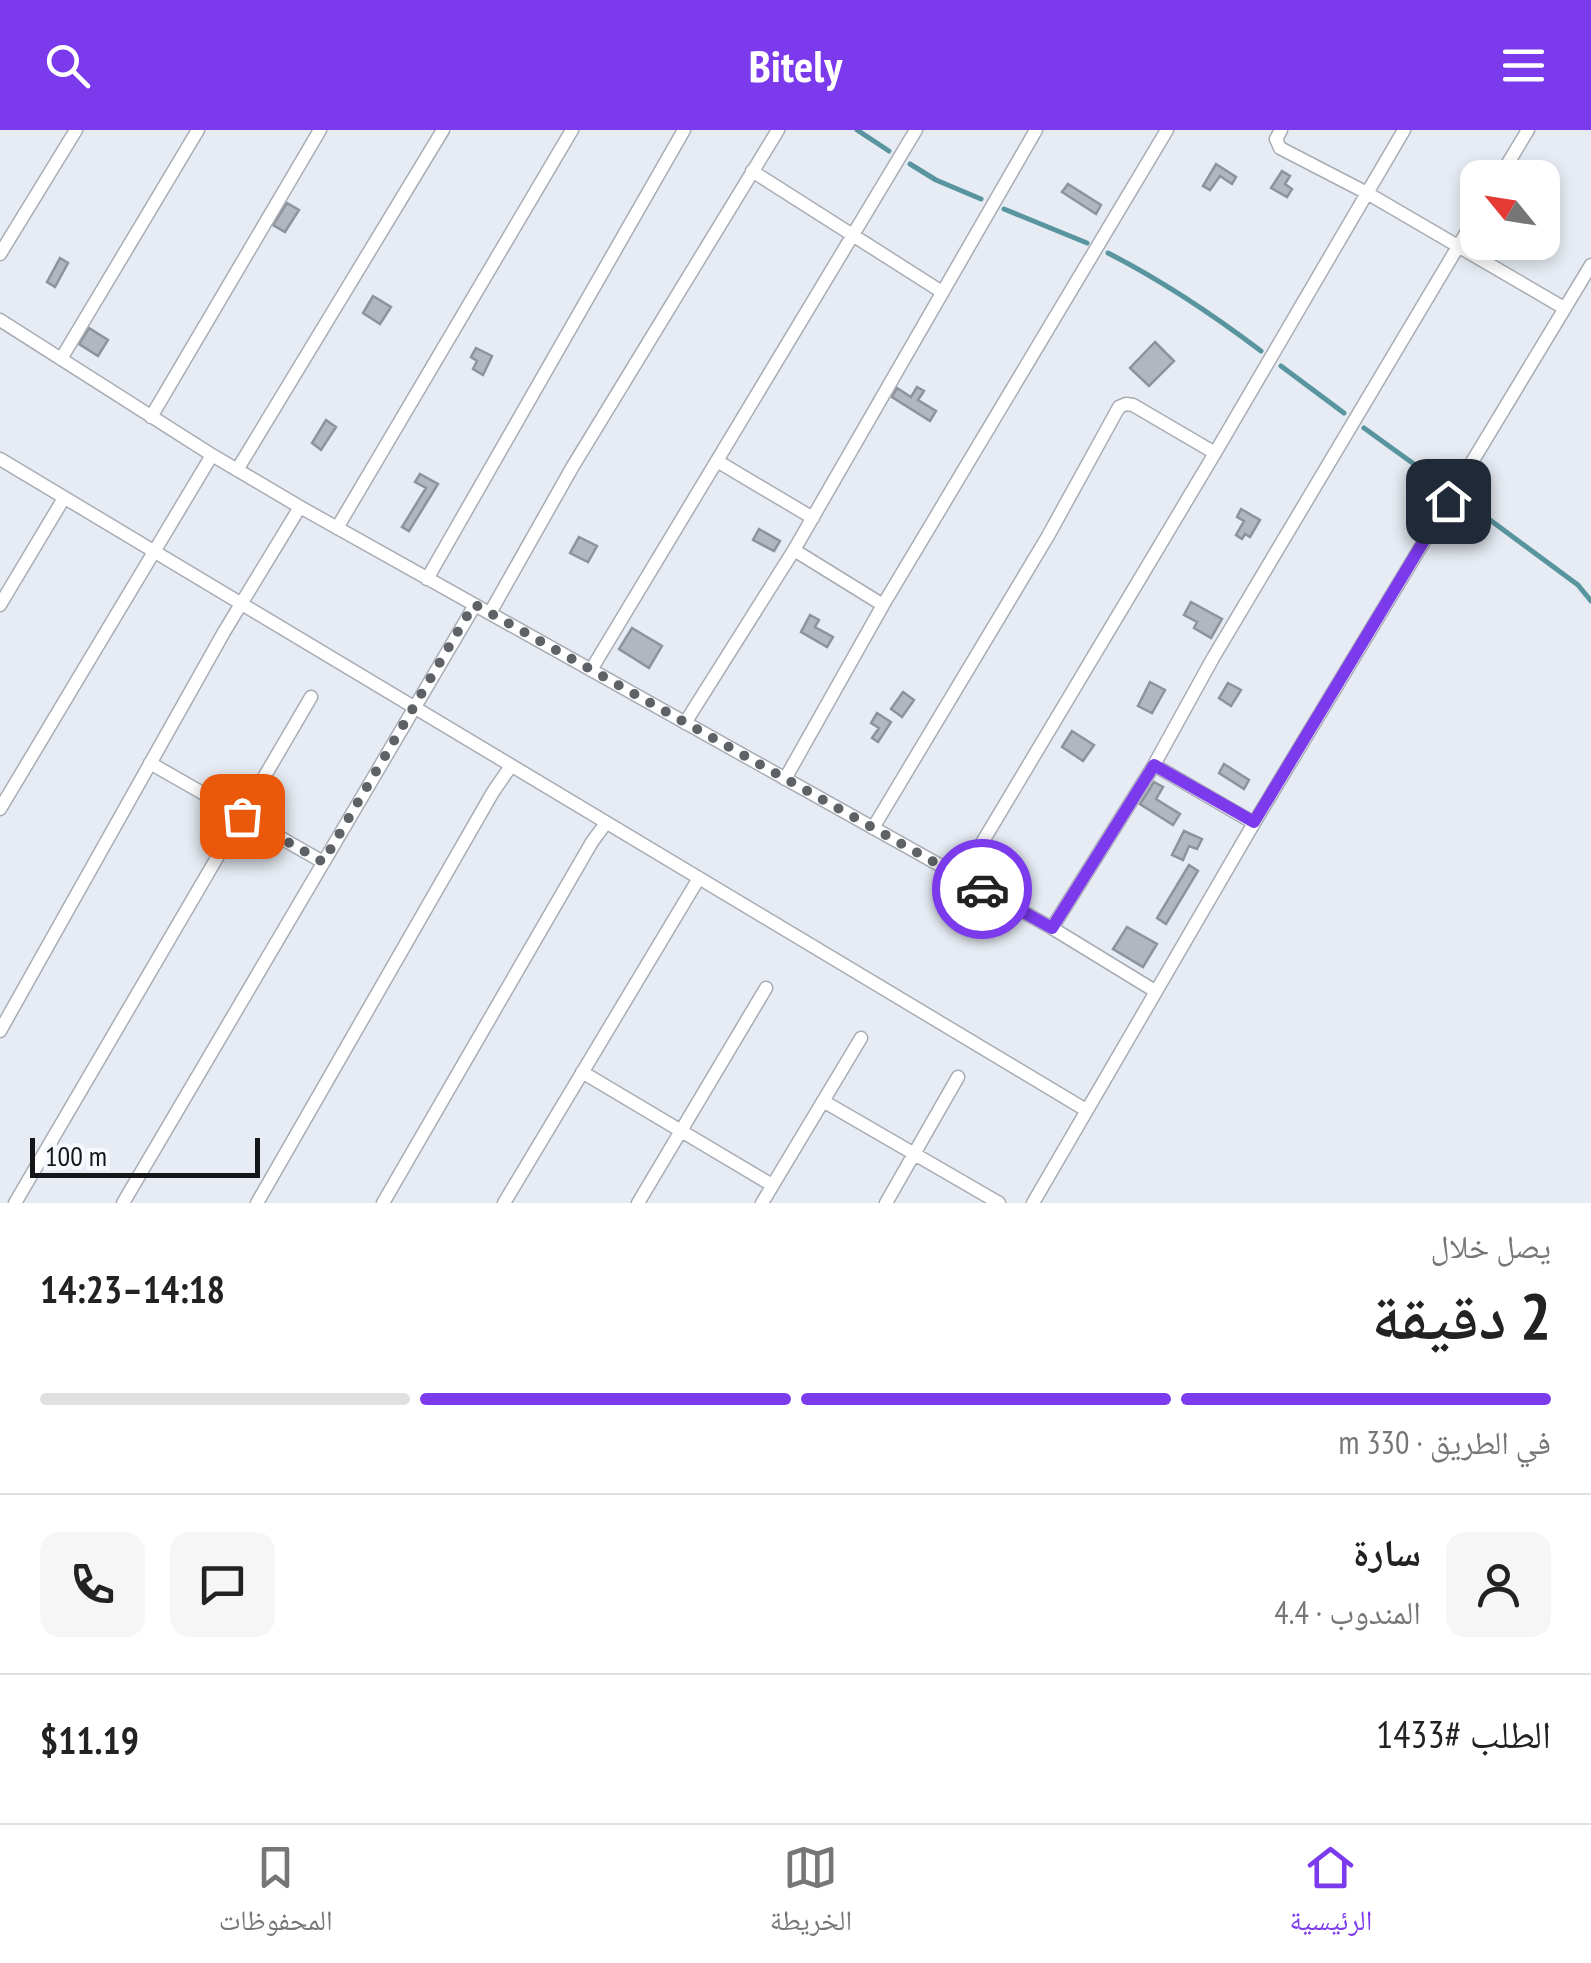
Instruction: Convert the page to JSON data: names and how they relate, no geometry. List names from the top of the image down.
{
  "scale_bar": "100 m",
  "north": "top left",
  "page": {
    "header": "Bitely",
    "scale": "100 m",
    "heading": ["2 دقيقة", "يصل خلال", "14:18–14:23"],
    "panel": [
      "سارة",
      "المندوب · 4.4",
      "الطلب #1433",
      "$11.19"
    ],
    "bar": "في الطريق · 330 m",
    "tabs": ["الرئيسية", "الخريطة", "المحفوظات"]
  }
}
